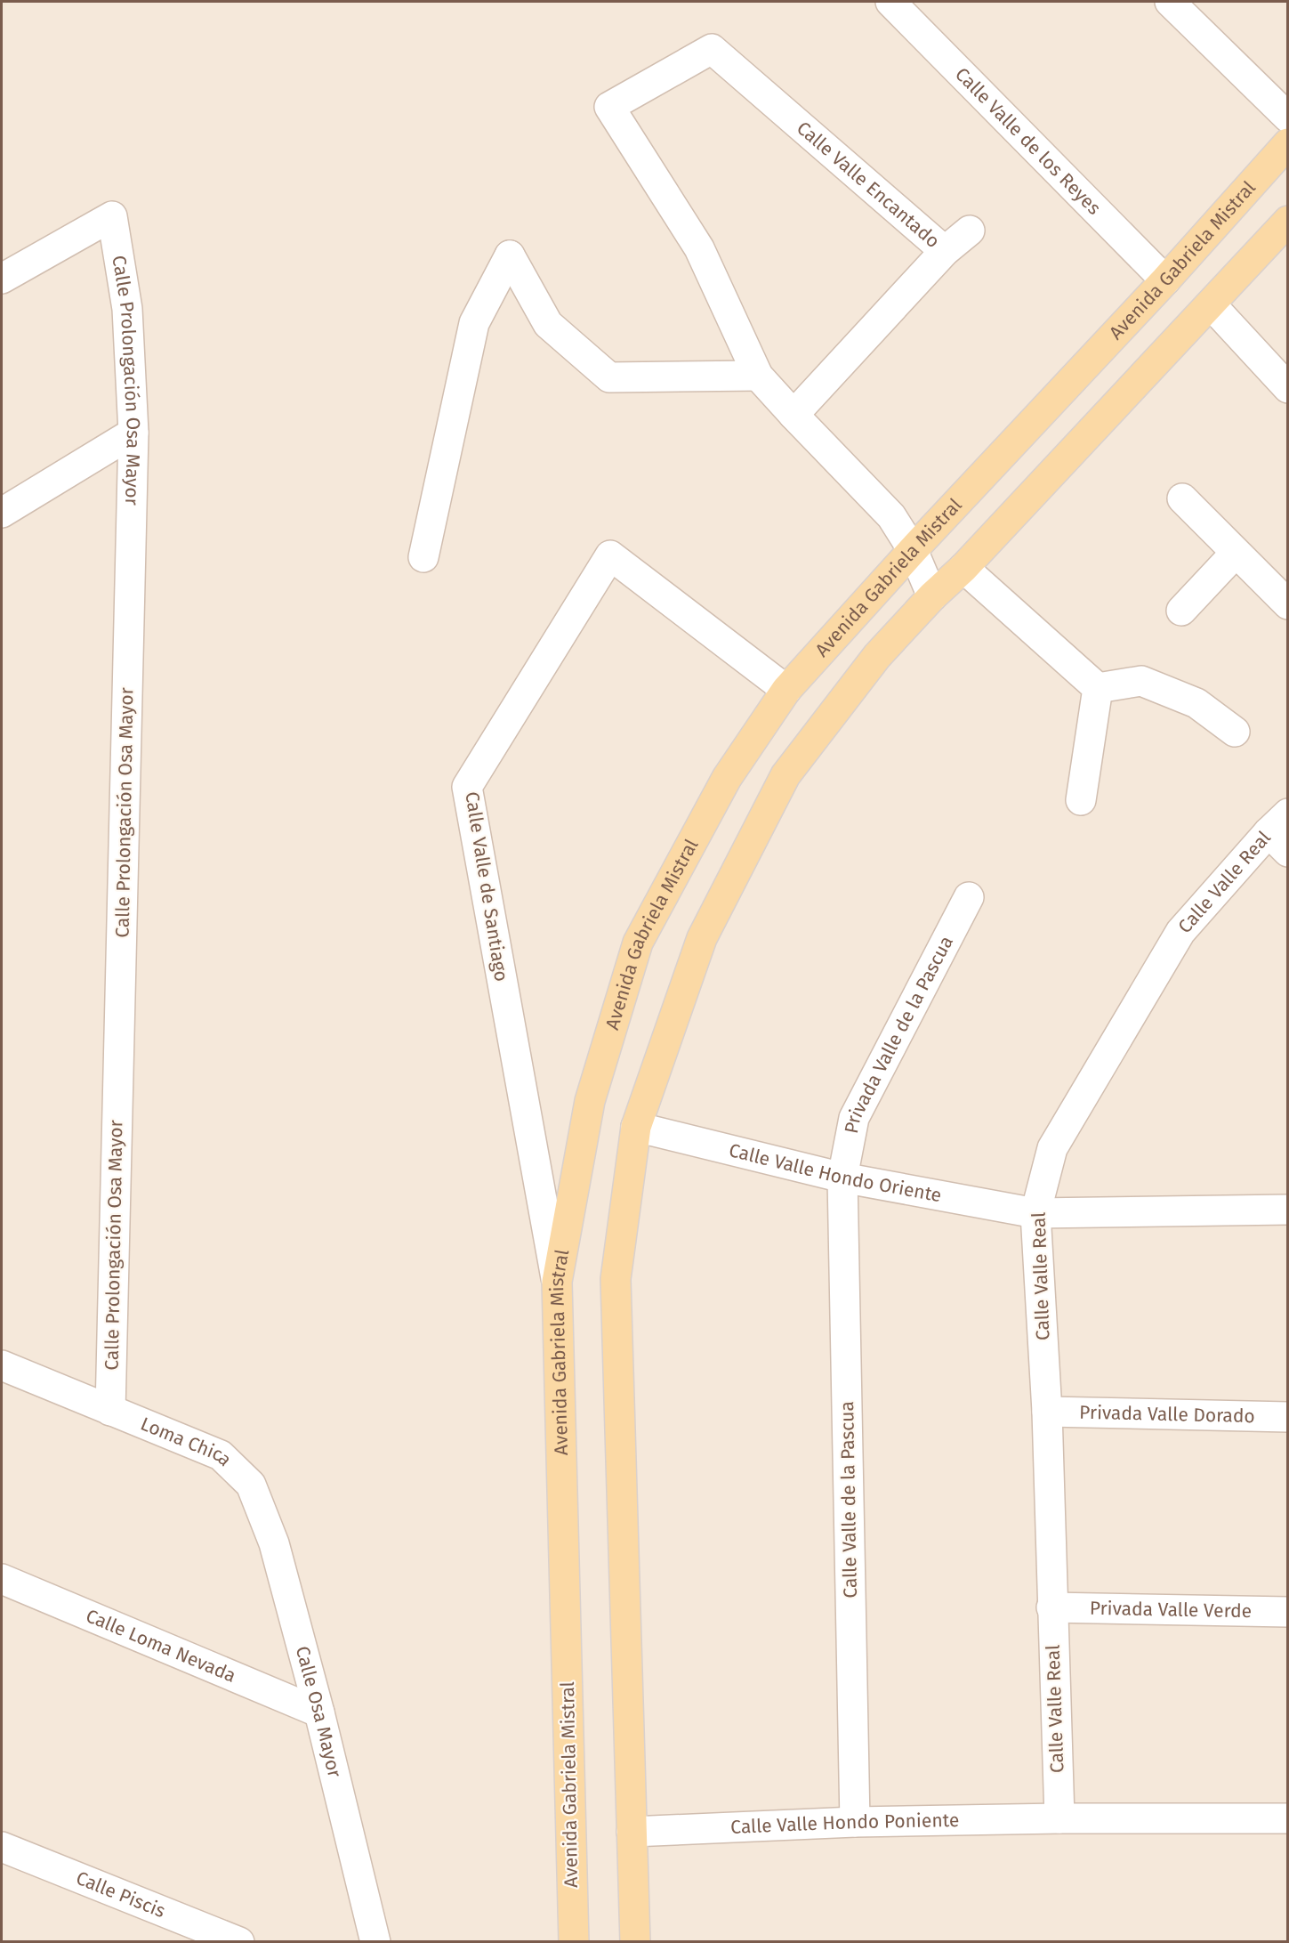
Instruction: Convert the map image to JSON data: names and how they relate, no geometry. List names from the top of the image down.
{
  "streets": {
    "main road": ["Avenida Gabriela Mistral"],
    "street": [
      "Calle Valle de los Reyes",
      "Calle Valle Encantado",
      "Calle Prolongación Osa Mayor",
      "Calle Valle Real",
      "Calle Valle de Santiago",
      "Privada Valle de la Pascua",
      "Calle Valle Hondo Oriente",
      "Privada Valle Dorado",
      "Loma Chica",
      "Calle Valle de la Pascua",
      "Privada Valle Verde",
      "Calle Loma Nevada",
      "Calle Osa Mayor",
      "Calle Valle Hondo Poniente",
      "Calle Piscis"
    ]
  },
  "crossings": [
    ["Calle Valle de los Reyes", "Avenida Gabriela Mistral"],
    ["Avenida Gabriela Mistral", "Calle Valle de Santiago"],
    ["Calle Prolongación Osa Mayor", "Loma Chica"],
    ["Calle Valle Real", "Calle Valle Hondo Oriente"],
    ["Calle Valle Real", "Privada Valle Dorado"],
    ["Calle Valle Real", "Privada Valle Verde"],
    ["Calle Valle Real", "Calle Valle Hondo Poniente"],
    ["Privada Valle de la Pascua", "Calle Valle Hondo Oriente"],
    ["Privada Valle de la Pascua", "Calle Valle de la Pascua"],
    ["Calle Valle Hondo Oriente", "Calle Valle de la Pascua"],
    ["Loma Chica", "Calle Osa Mayor"],
    ["Calle Valle de la Pascua", "Calle Valle Hondo Poniente"],
    ["Calle Loma Nevada", "Calle Osa Mayor"]
  ]
}
